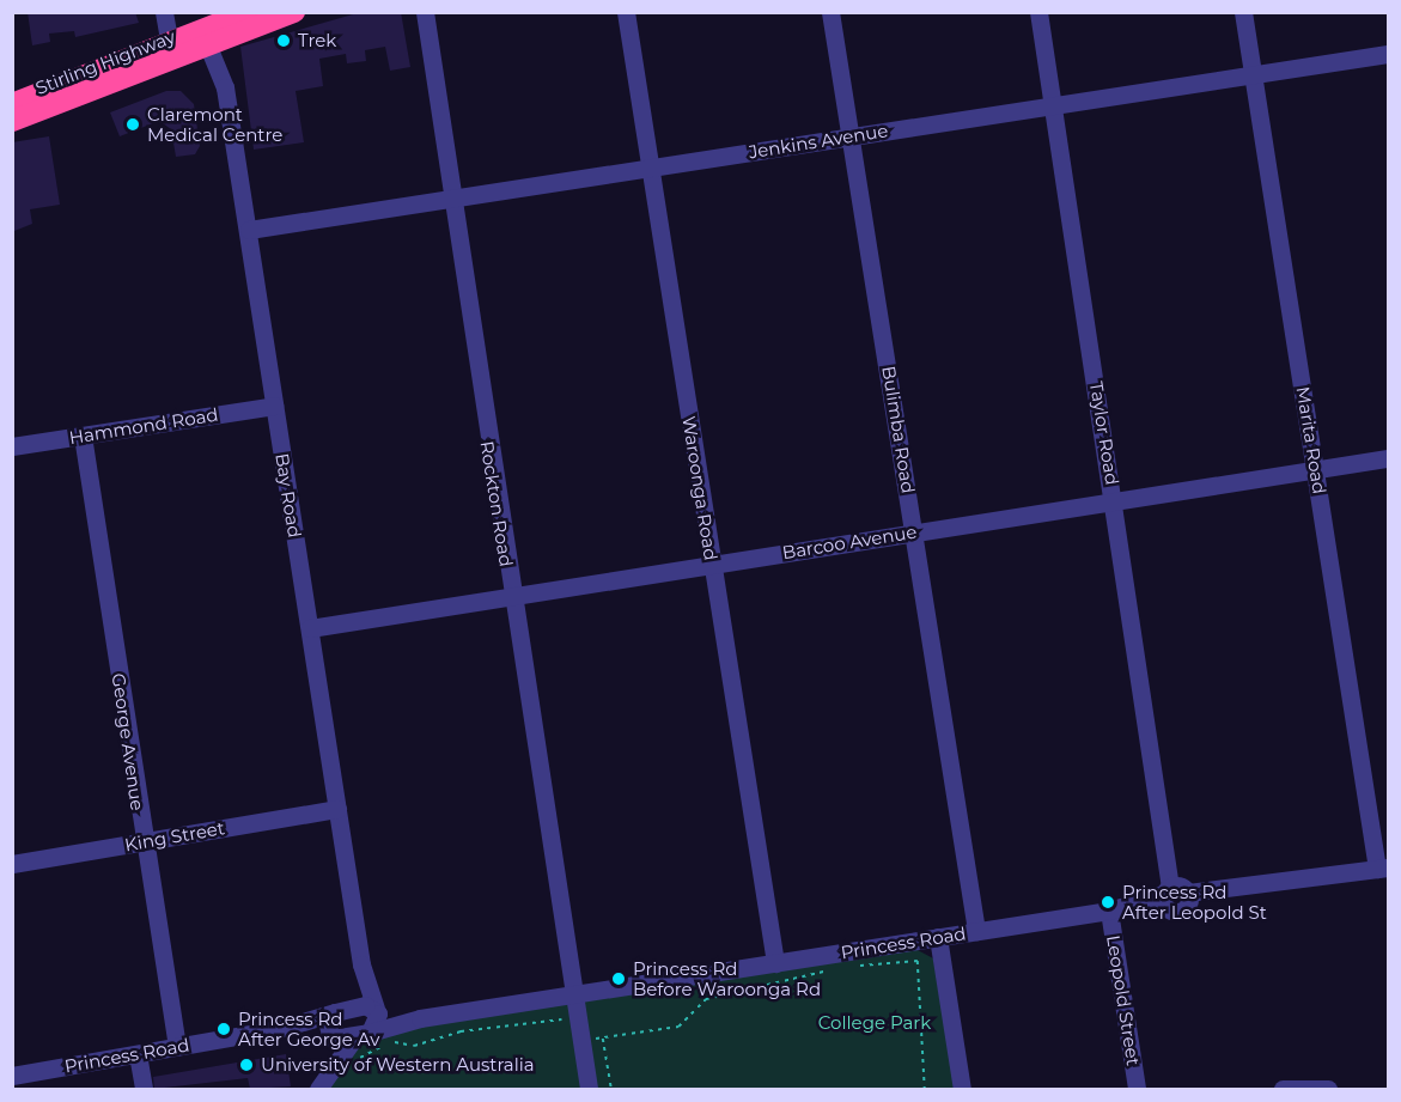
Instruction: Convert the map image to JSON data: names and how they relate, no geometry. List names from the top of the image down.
{
  "streets": {
    "highway": ["Stirling Highway"],
    "street": [
      "Jenkins Avenue",
      "Hammond Road",
      "Bulimba Road",
      "Taylor Road",
      "Marita Road",
      "Waroonga Road",
      "Bay Road",
      "Rockton Road",
      "Barcoo Avenue",
      "George Avenue",
      "King Street",
      "Princess Road",
      "Leopold Street"
    ]
  },
  "crossings": [
    ["Stirling Highway", "Bay Road"],
    ["Jenkins Avenue", "Bulimba Road"],
    ["Jenkins Avenue", "Taylor Road"],
    ["Jenkins Avenue", "Marita Road"],
    ["Jenkins Avenue", "Waroonga Road"],
    ["Jenkins Avenue", "Bay Road"],
    ["Jenkins Avenue", "Rockton Road"],
    ["Hammond Road", "Bay Road"],
    ["Hammond Road", "George Avenue"],
    ["Bulimba Road", "Barcoo Avenue"],
    ["Bulimba Road", "Princess Road"],
    ["Taylor Road", "Barcoo Avenue"],
    ["Taylor Road", "Princess Road"],
    ["Marita Road", "Barcoo Avenue"],
    ["Marita Road", "Princess Road"],
    ["Waroonga Road", "Barcoo Avenue"],
    ["Waroonga Road", "Princess Road"],
    ["Bay Road", "Barcoo Avenue"],
    ["Bay Road", "King Street"],
    ["Bay Road", "Princess Road"],
    ["Rockton Road", "Barcoo Avenue"],
    ["Rockton Road", "Princess Road"],
    ["George Avenue", "King Street"],
    ["George Avenue", "Princess Road"],
    ["Princess Road", "Leopold Street"]
  ],
  "parks": ["College Park"],
  "places": [
    "Trek",
    "Claremont Medical Centre",
    "Princess Rd After Leopold St",
    "Princess Rd Before Waroonga Rd",
    "Princess Rd After George Av",
    "University of Western Australia"
  ]
}
